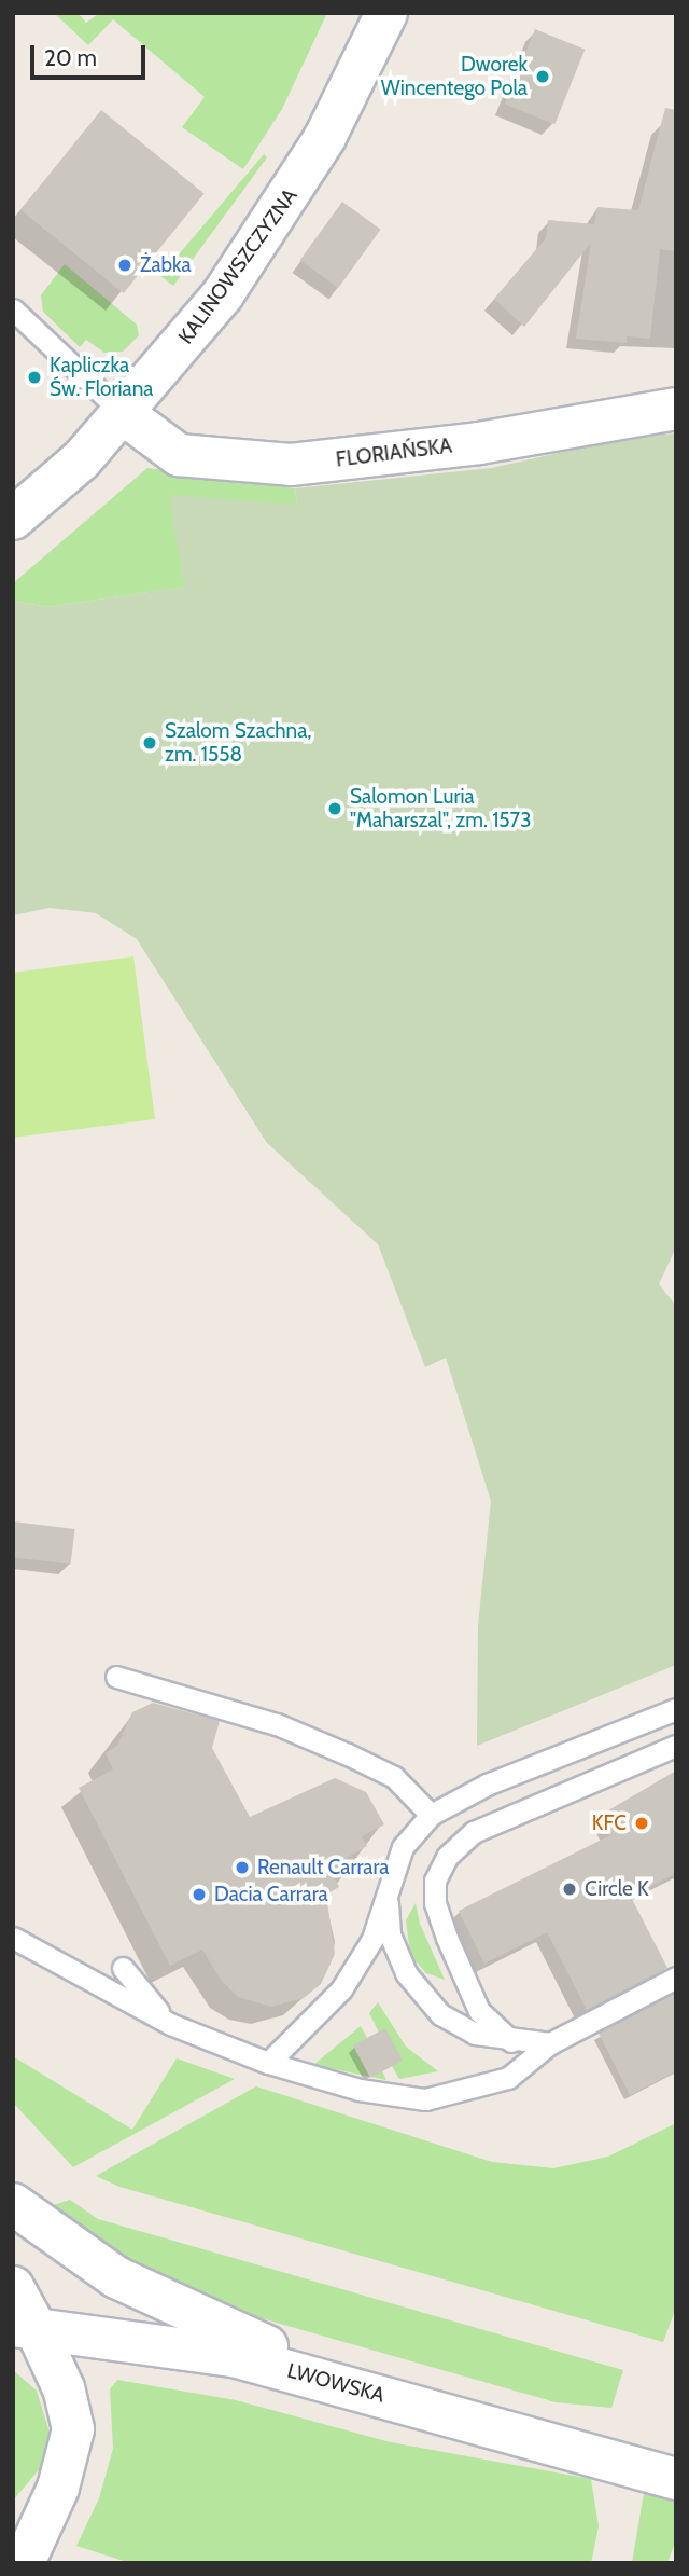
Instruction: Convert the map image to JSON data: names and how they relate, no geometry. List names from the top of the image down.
{
  "streets": {
    "main road": ["KALINOWSZCZYZNA", "FLORIAŃSKA", "LWOWSKA"]
  },
  "crossings": [
    ["KALINOWSZCZYZNA", "FLORIAŃSKA"]
  ],
  "places": [
    "Dworek Wincentego Pola",
    "Żabka",
    "Kapliczka Św. Floriana",
    "Szalom Szachna, zm. 1558",
    "Salomon Luria \"Maharszal\", zm. 1573",
    "KFC",
    "Renault Carrara",
    "Circle K",
    "Dacia Carrara"
  ],
  "scale_bar": "20 m"
}
